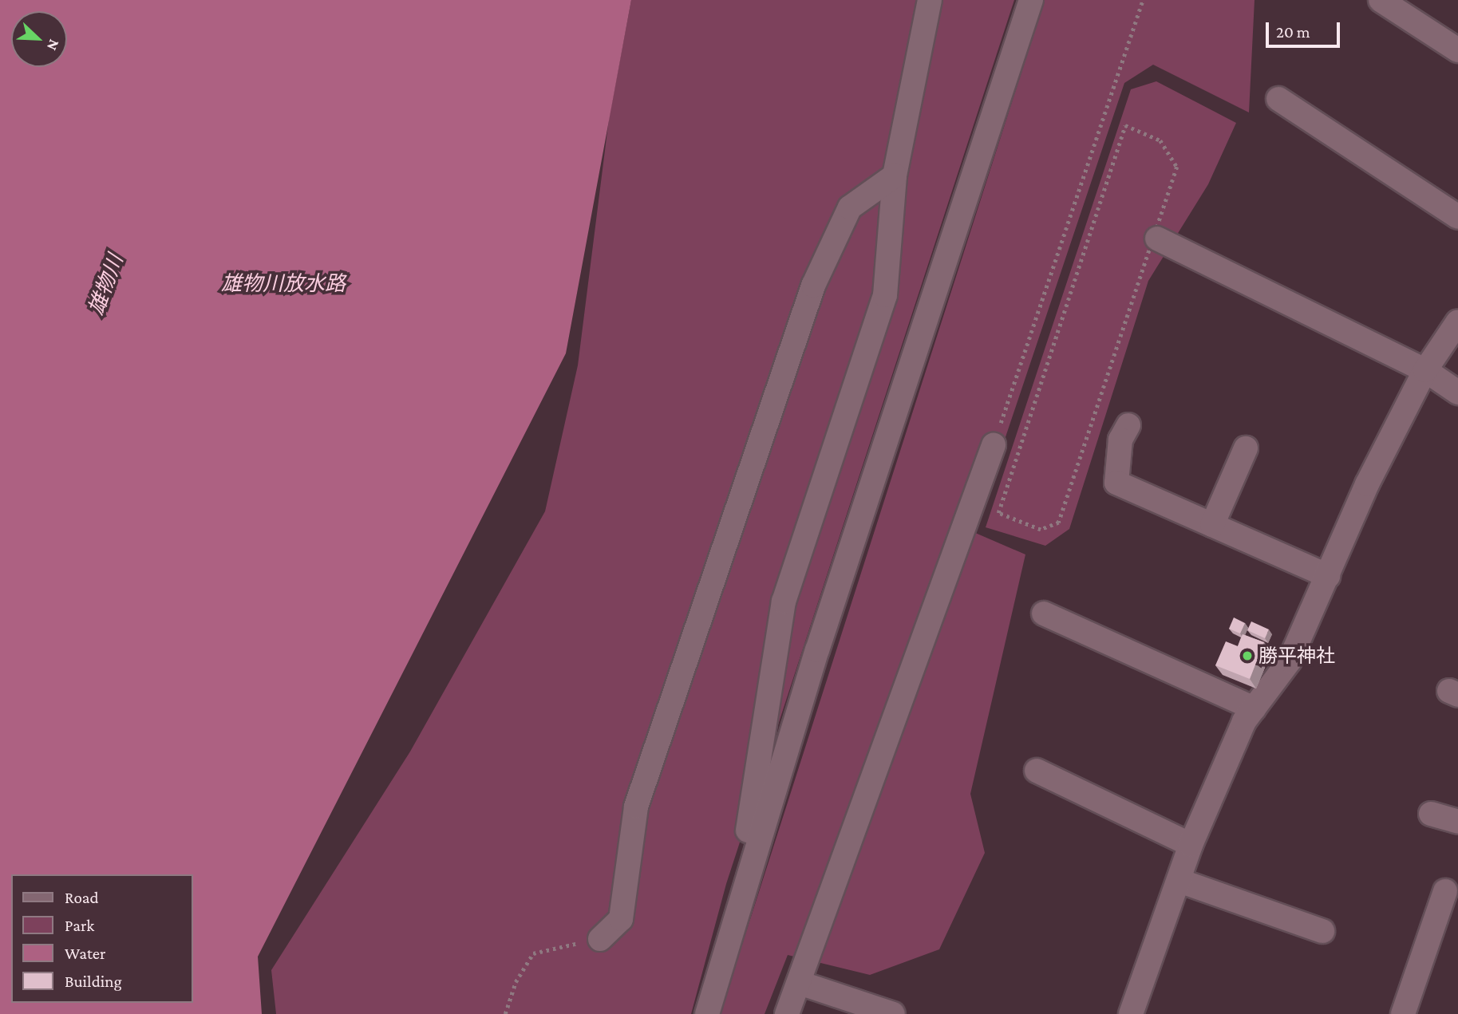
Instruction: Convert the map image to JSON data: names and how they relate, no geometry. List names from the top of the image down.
{
  "water": ["雄物川放水路", "雄物川"],
  "places": ["勝平神社"],
  "legend": [
    "Road",
    "Park",
    "Water",
    "Building"
  ],
  "scale_bar": "20 m",
  "north": "bottom right"
}
